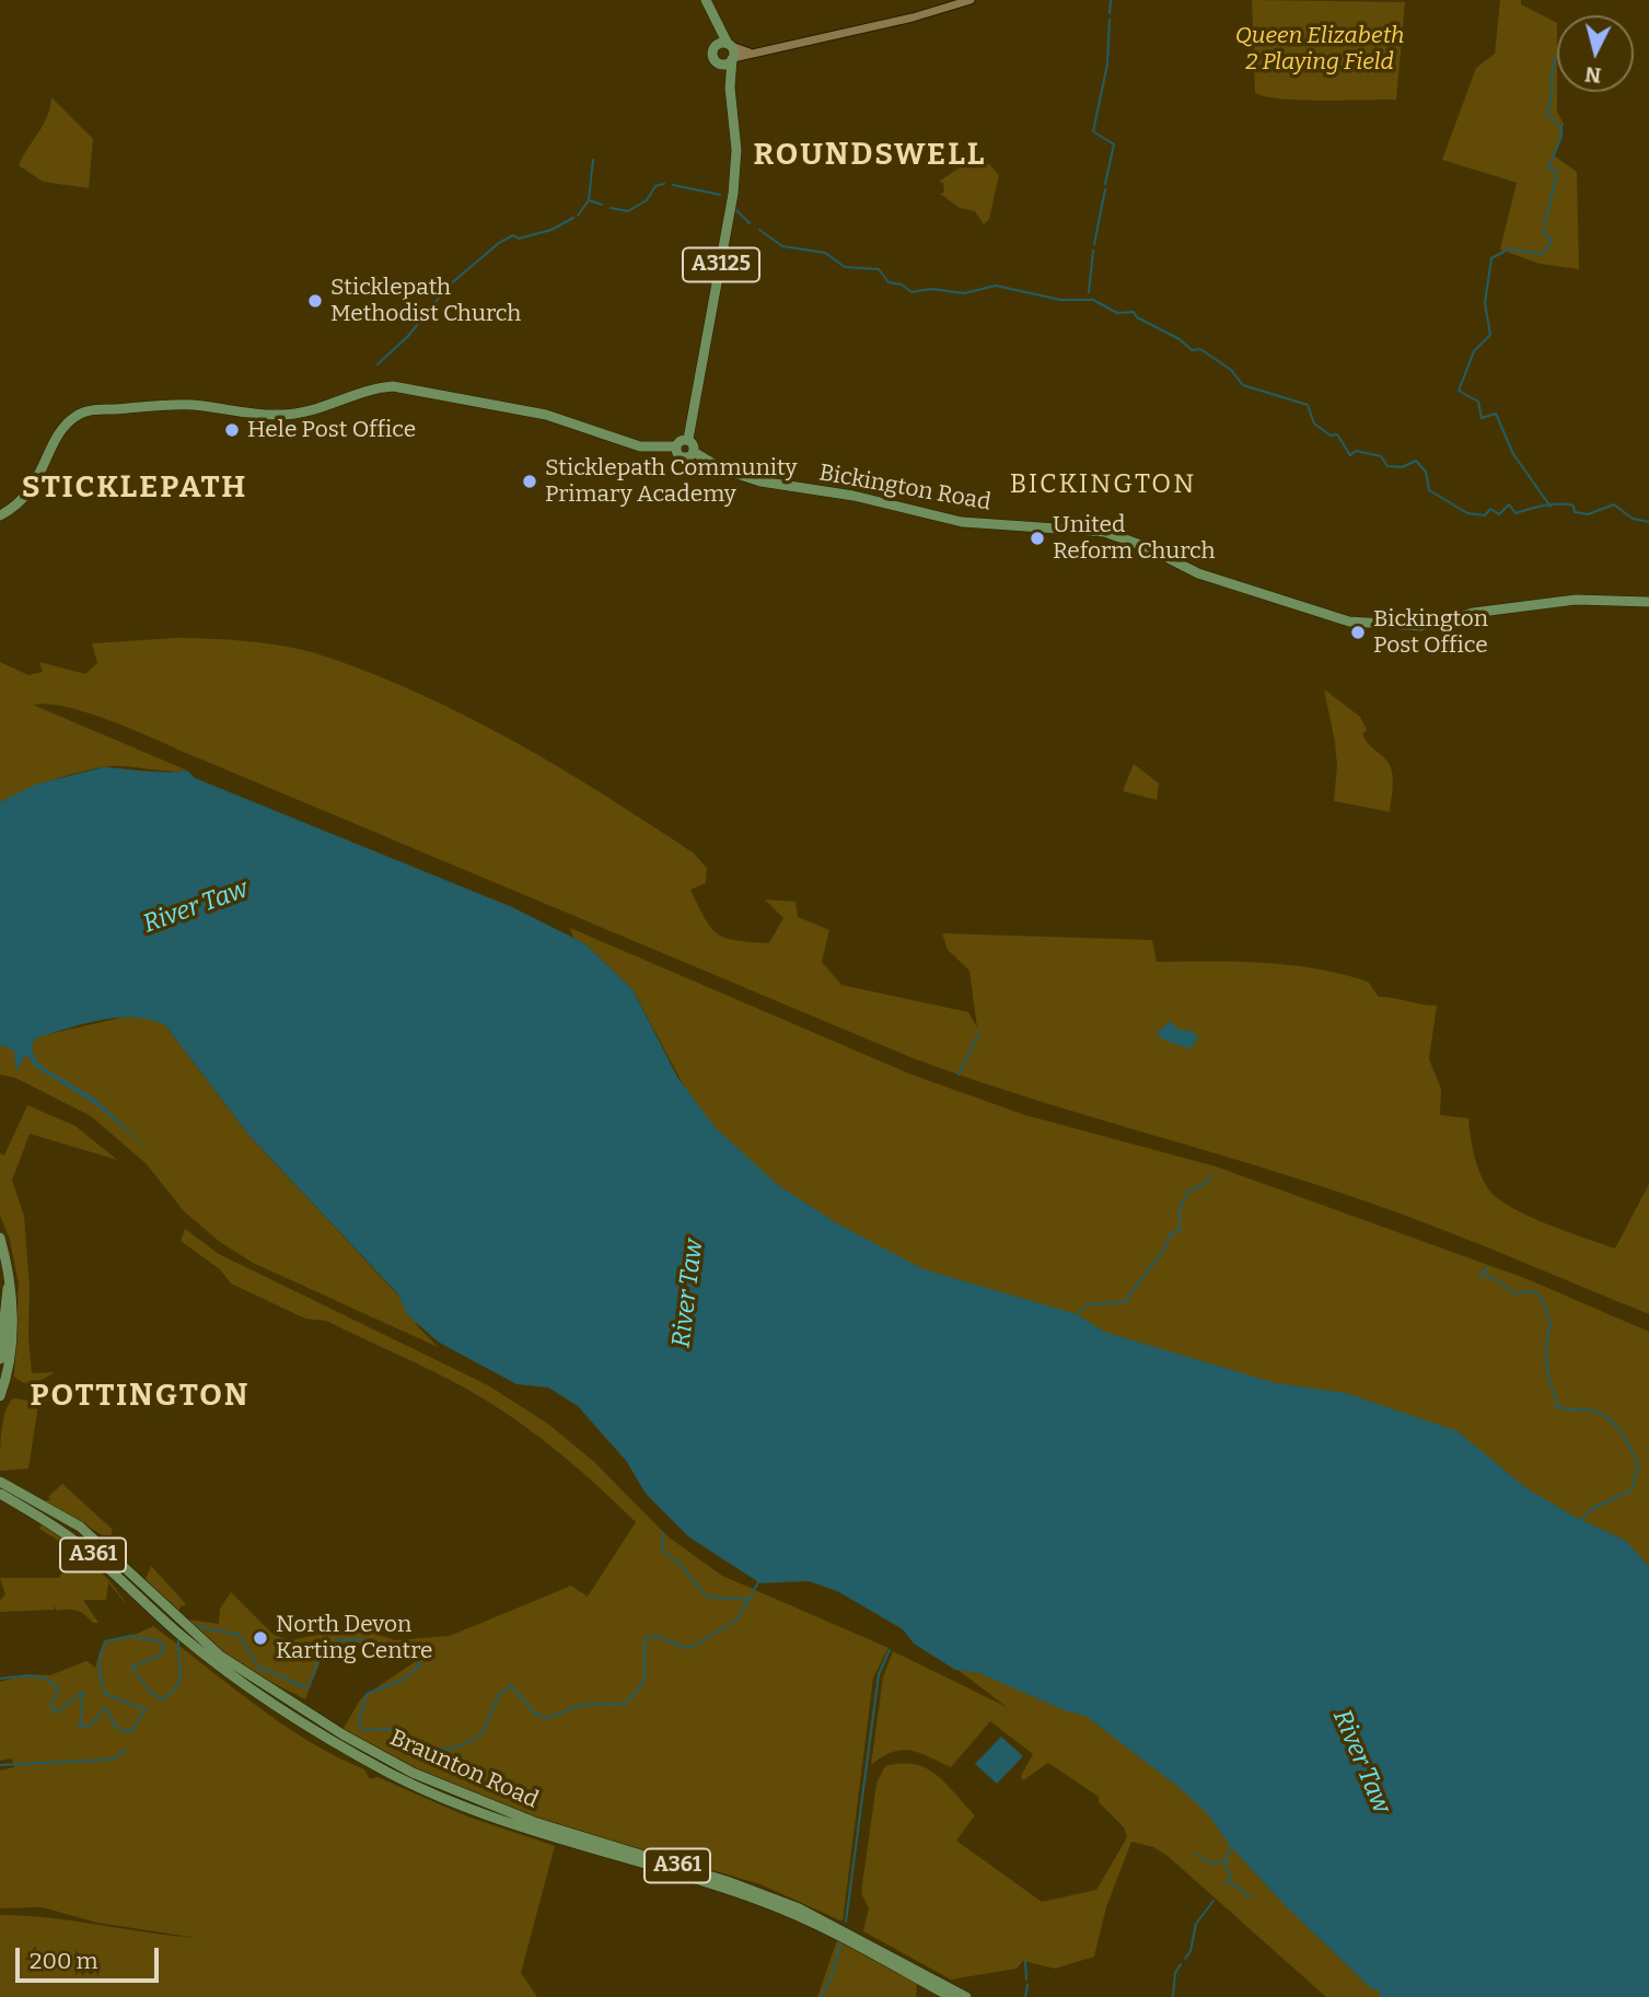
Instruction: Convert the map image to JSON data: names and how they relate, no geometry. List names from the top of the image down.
{
  "streets": {
    "main road": [
      "A3125",
      "Bickington Road",
      "A361",
      "Braunton Road"
    ]
  },
  "crossings": [
    ["A3125", "Bickington Road"]
  ],
  "districts": [
    "ROUNDSWELL",
    "BICKINGTON",
    "STICKLEPATH",
    "POTTINGTON"
  ],
  "water": ["River Taw"],
  "parks": ["Queen Elizabeth 2 Playing Field"],
  "places": [
    "Sticklepath Methodist Church",
    "Hele Post Office",
    "Sticklepath Community Primary Academy",
    "United Reform Church",
    "Bickington Post Office",
    "North Devon Karting Centre"
  ],
  "scale_bar": "200 m",
  "north": "bottom"
}
